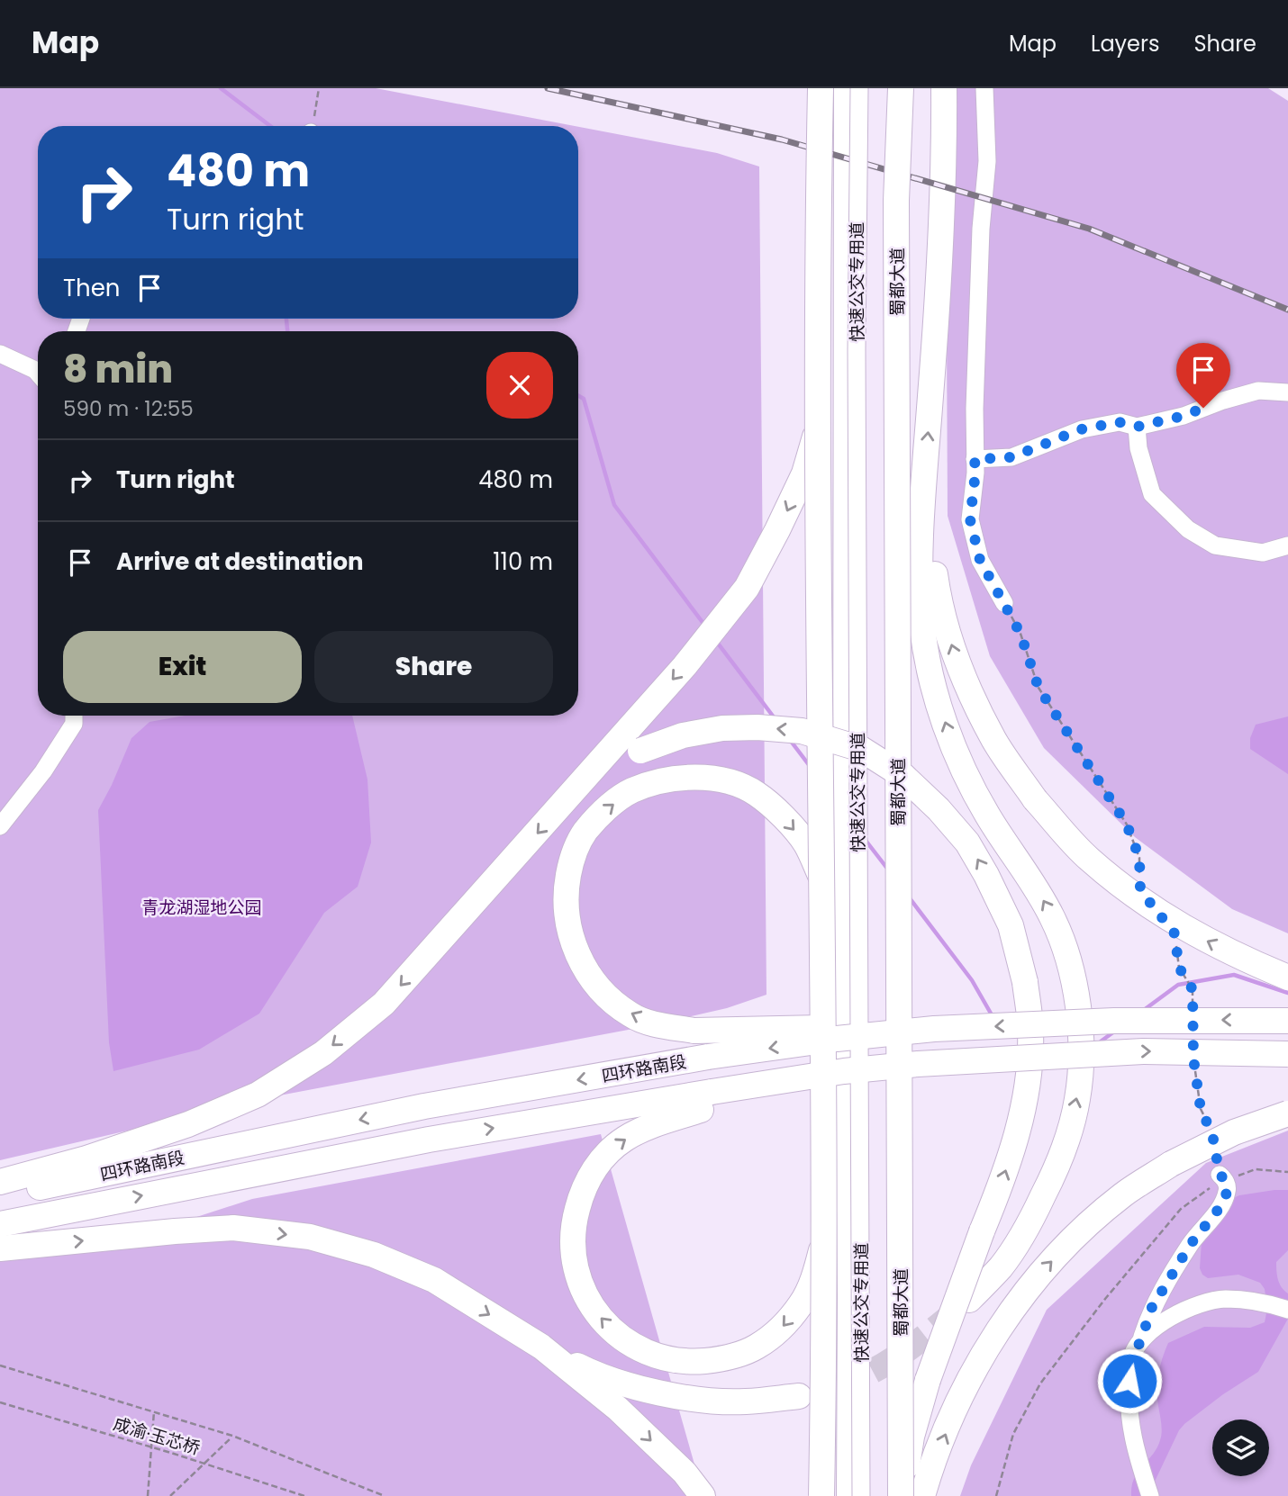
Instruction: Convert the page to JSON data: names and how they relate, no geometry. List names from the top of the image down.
{
  "streets": {
    "highway": ["蜀都大道", "四环路南段"],
    "street": ["快速公交专用道"],
    "path": ["成渝·玉芯桥"]
  },
  "parks": ["青龙湖湿地公园"],
  "page": {
    "header": "Map",
    "nav": ["Map", "Layers", "Share"],
    "turn": ["480 m", "Turn right"],
    "then": "Then",
    "heading": ["8 min", "590 m · 12:55"],
    "list": [
      {
        "name": "Turn right",
        "value": "480 m"
      },
      {
        "name": "Arrive at destination",
        "value": "110 m"
      }
    ],
    "buttons": ["Exit", "Share"]
  }
}
